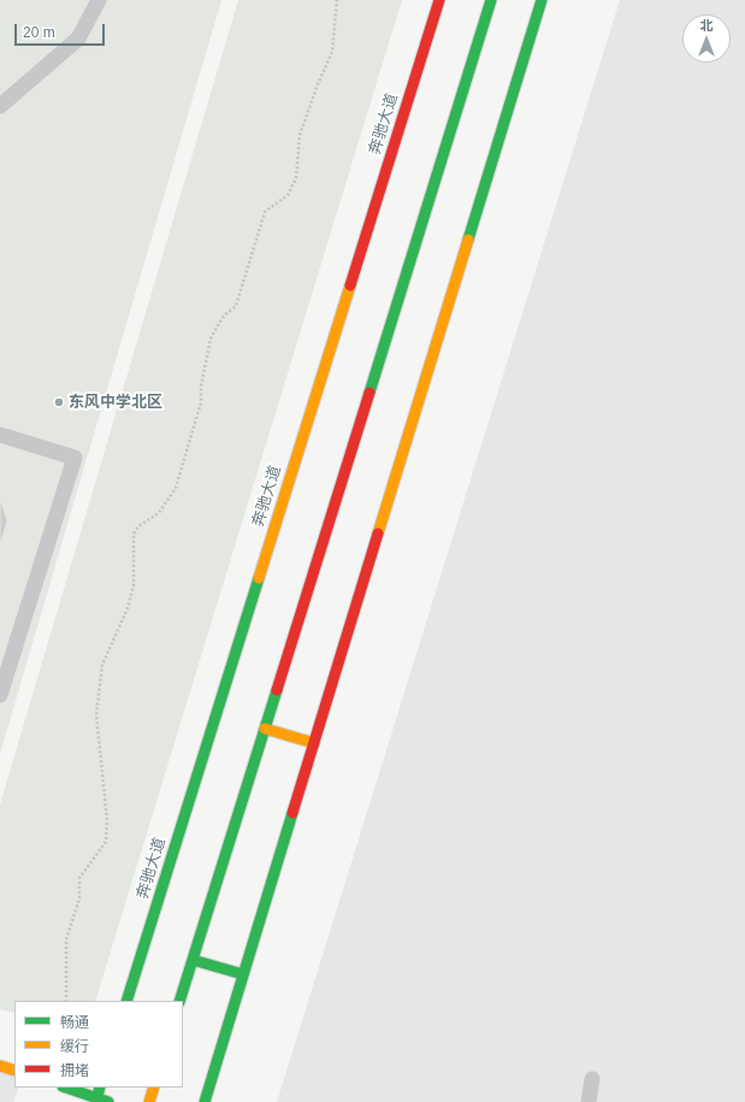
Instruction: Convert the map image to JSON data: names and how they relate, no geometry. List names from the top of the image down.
{
  "streets": {
    "main road": ["奔驰大道"]
  },
  "places": ["东风中学北区"],
  "legend": ["畅通", "缓行", "拥堵"],
  "scale_bar": "20 m",
  "north": "top"
}
